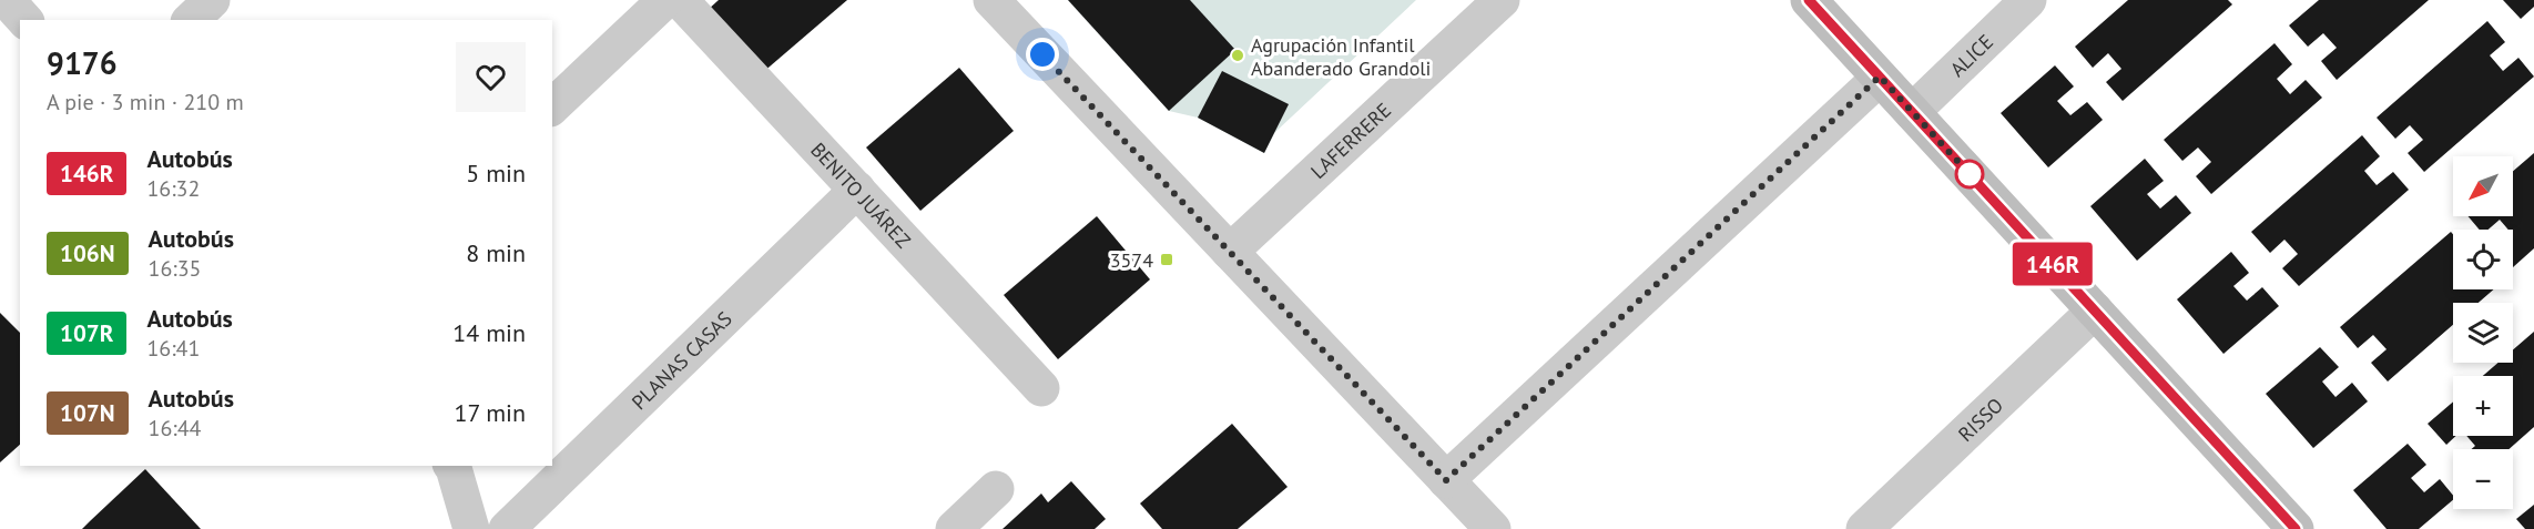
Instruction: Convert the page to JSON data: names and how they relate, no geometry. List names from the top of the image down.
{
  "streets": {
    "street": [
      "ALICE",
      "LAFERRERE",
      "BENITO JUÁREZ",
      "PLANAS CASAS",
      "RISSO"
    ]
  },
  "crossings": [
    ["BENITO JUÁREZ", "PLANAS CASAS"]
  ],
  "places": {
    "other": ["Agrupación Infantil Abanderado Grandoli"],
    "transit": ["3574"]
  },
  "lines": ["bus line 146R"],
  "north": "bottom left",
  "page": {
    "on_map": "146R",
    "heading": ["9176", "A pie · 3 min · 210 m"],
    "list": [
      {
        "mark": "146R",
        "name": "Autobús",
        "note": "16:32",
        "value": "5 min"
      },
      {
        "mark": "106N",
        "name": "Autobús",
        "note": "16:35",
        "value": "8 min"
      },
      {
        "mark": "107R",
        "name": "Autobús",
        "note": "16:41",
        "value": "14 min"
      },
      {
        "mark": "107N",
        "name": "Autobús",
        "note": "16:44",
        "value": "17 min"
      }
    ],
    "map_buttons": ["+", "−"]
  }
}
